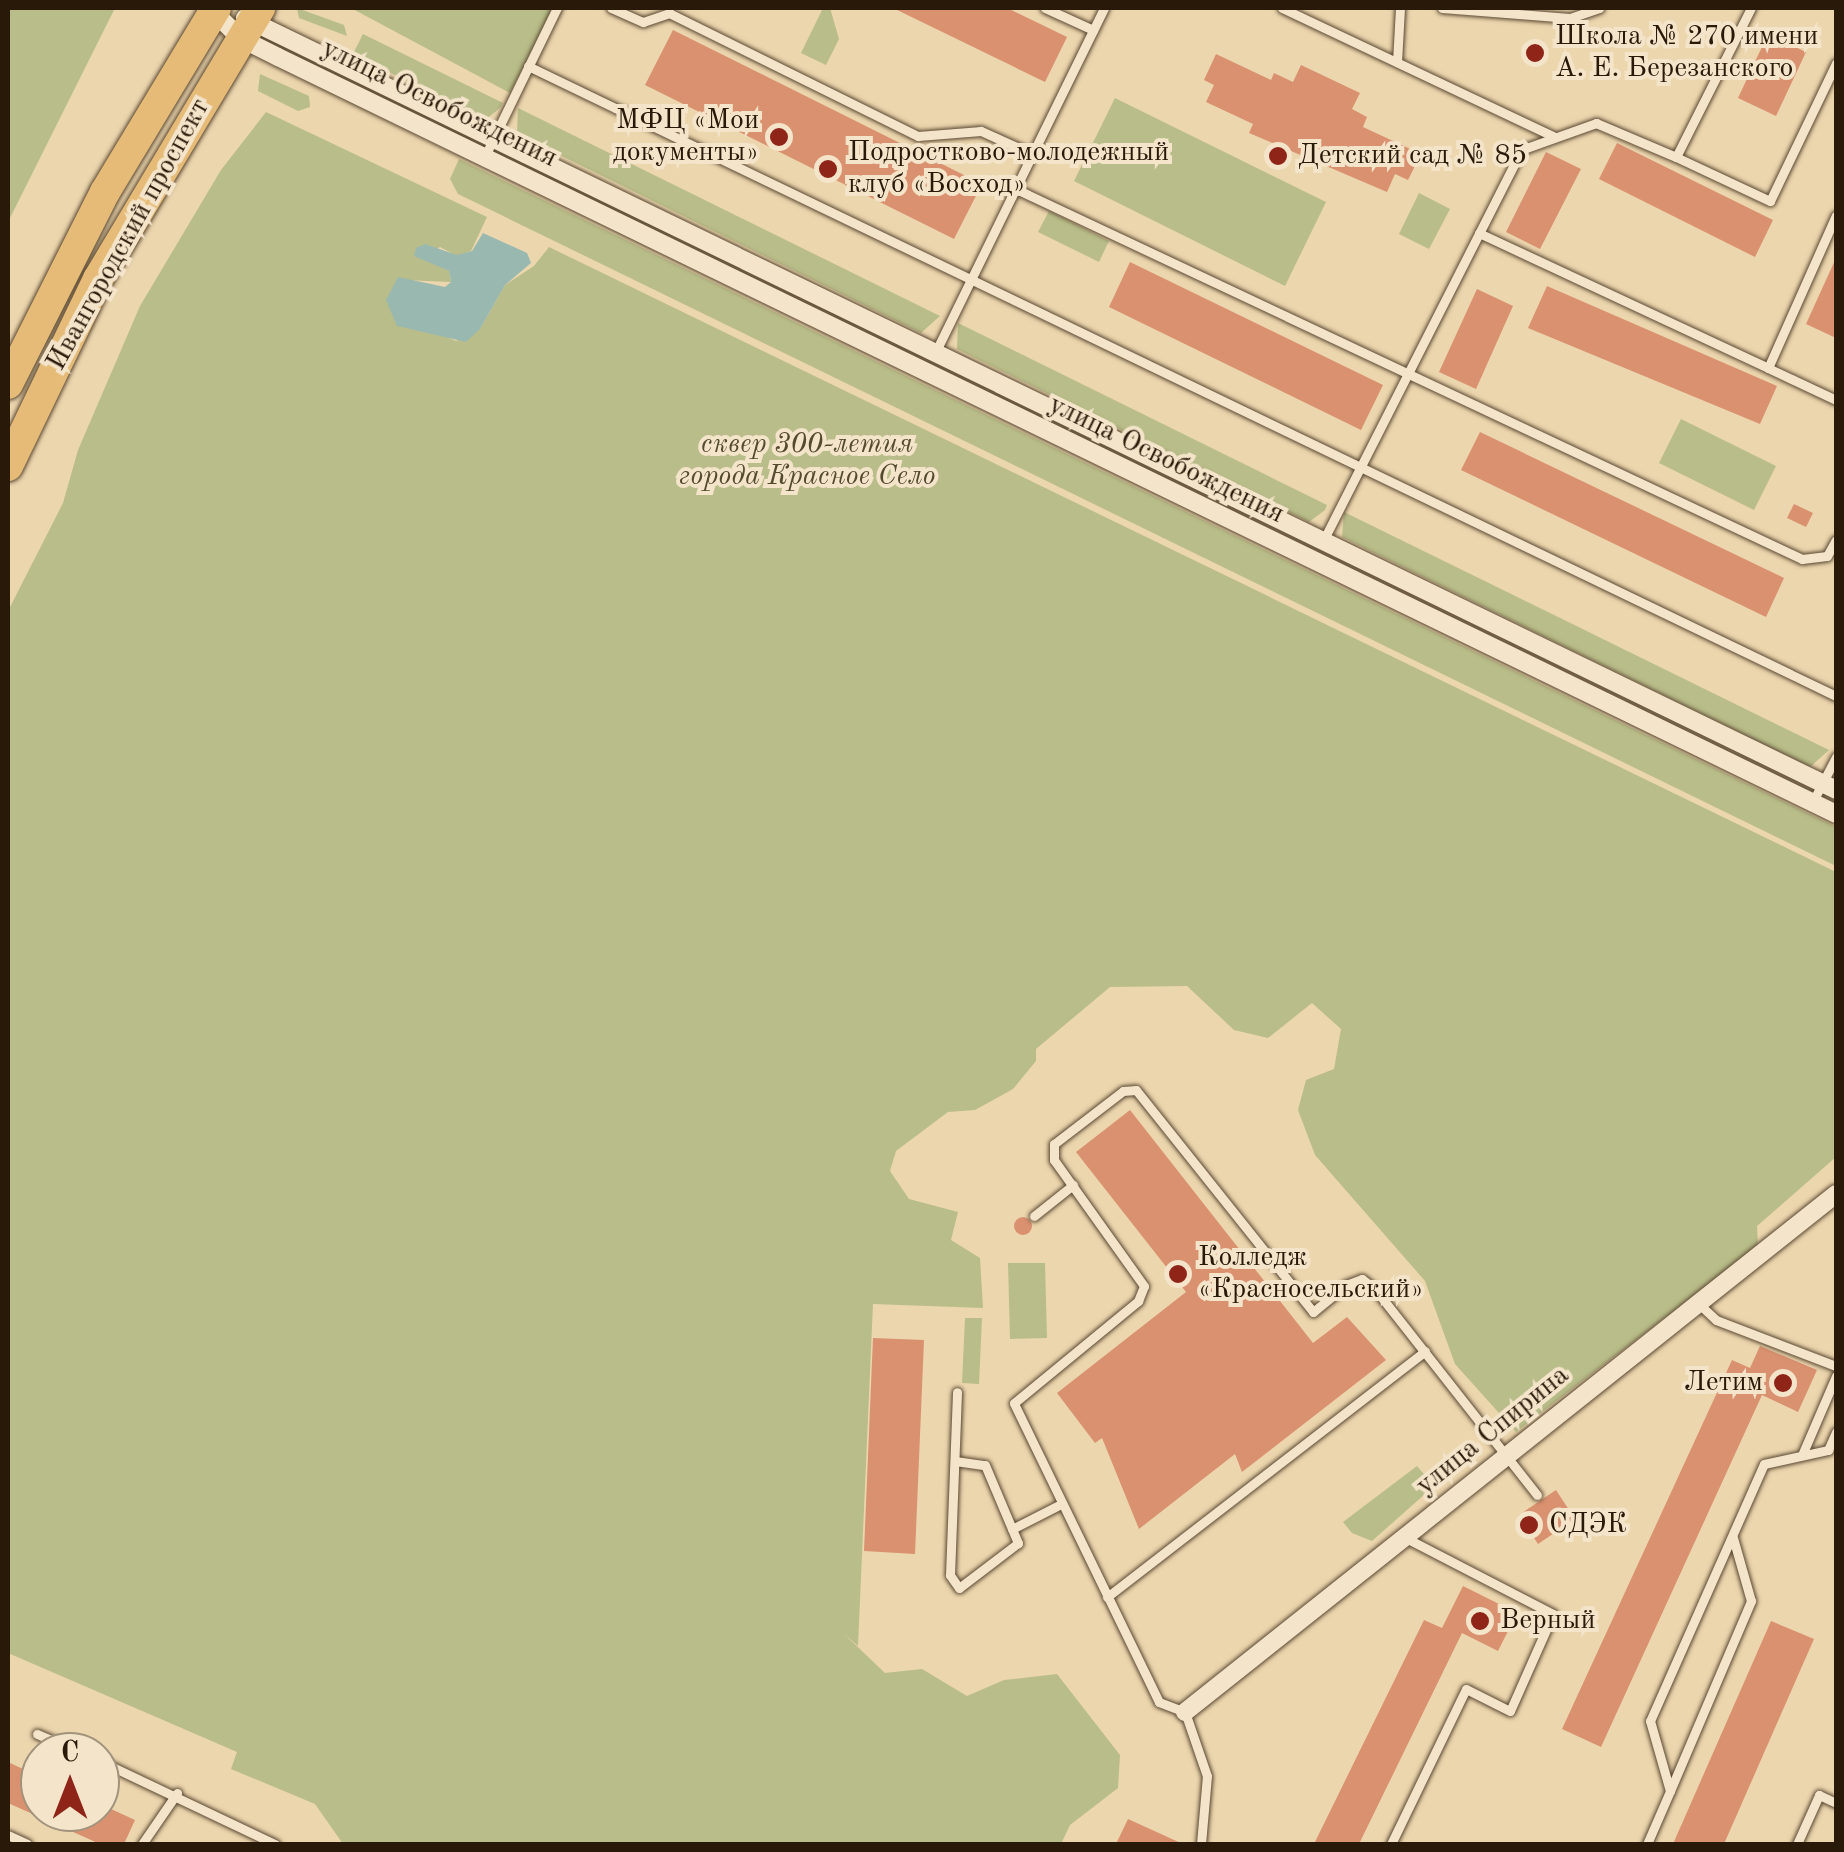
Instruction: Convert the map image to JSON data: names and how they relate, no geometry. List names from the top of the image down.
{
  "streets": {
    "highway": ["Ивангородский проспект"],
    "street": ["улица Освобождения", "улица Спирина"]
  },
  "crossings": [
    ["улица Освобождения", "Ивангородский проспект"]
  ],
  "parks": ["сквер 300-летия города Красное Село"],
  "places": [
    "Школа № 270 имени А. Е. Березанского",
    "МФЦ «Мои документы»",
    "Детский сад № 85",
    "Подростково-молодежный клуб «Восход»",
    "Колледж «Красносельский»",
    "Летим",
    "СДЭК",
    "Верный"
  ],
  "north": "top"
}
